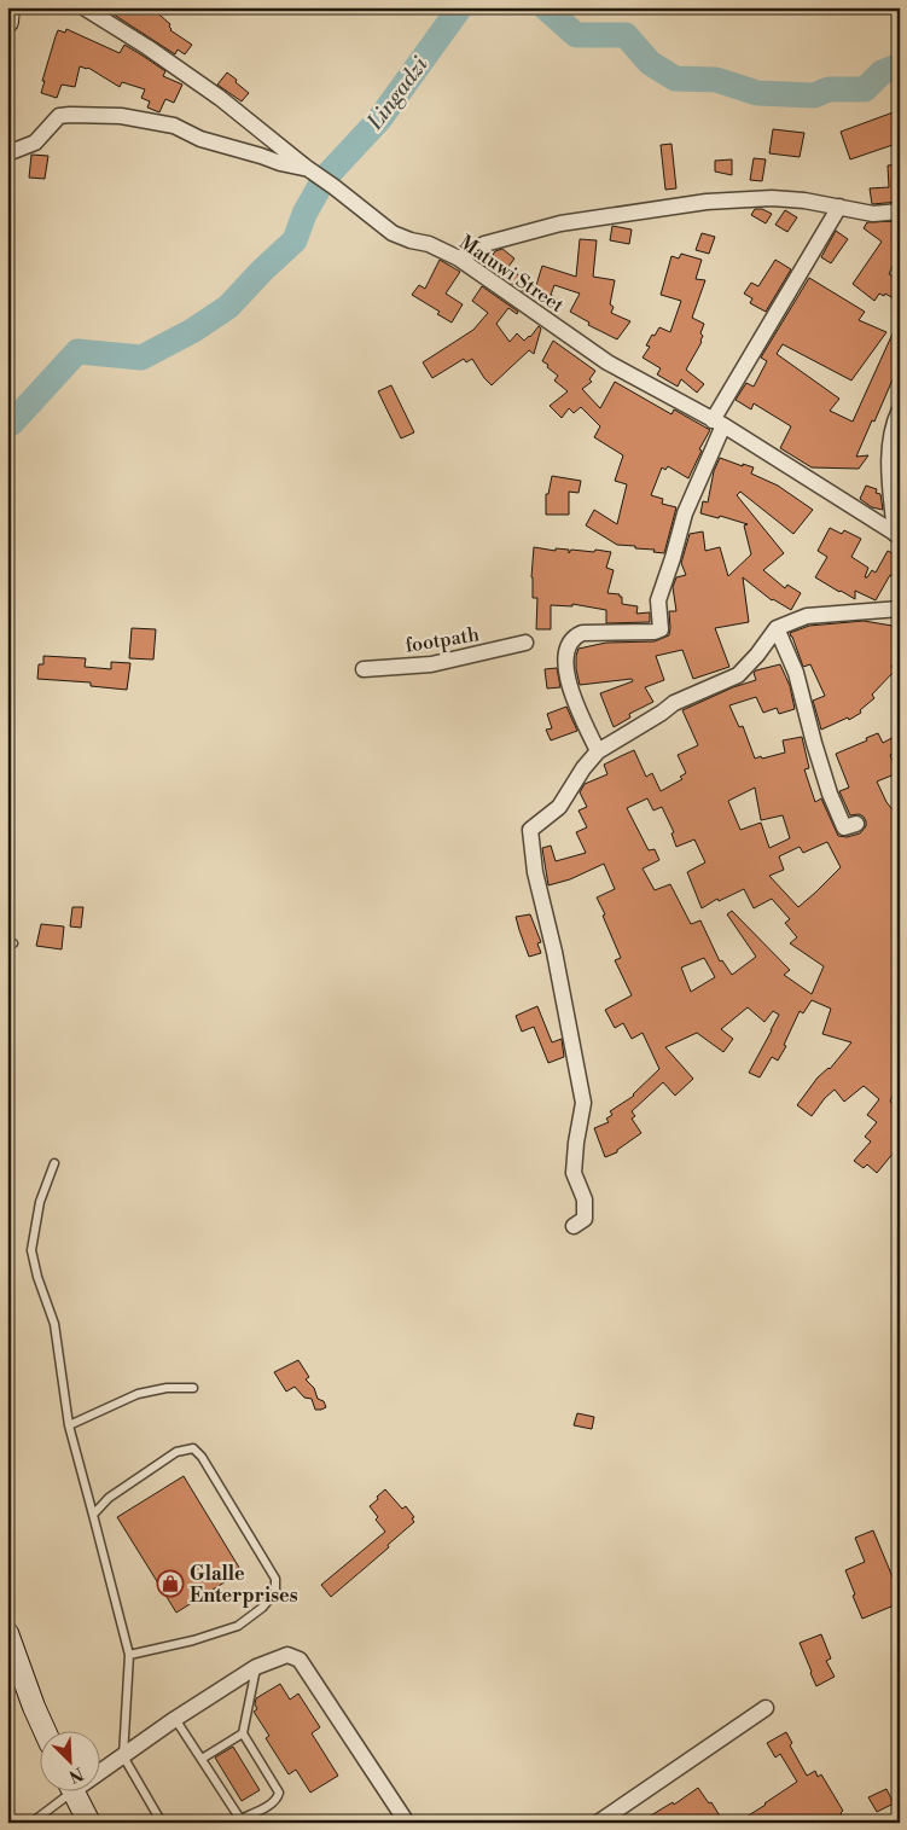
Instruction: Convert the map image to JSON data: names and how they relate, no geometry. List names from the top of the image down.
{
  "streets": {
    "street": ["Matuwi Street", "footpath"]
  },
  "water": ["Lingadzi"],
  "places": {
    "shop": ["Glalle Enterprises"]
  },
  "north": "bottom right"
}
